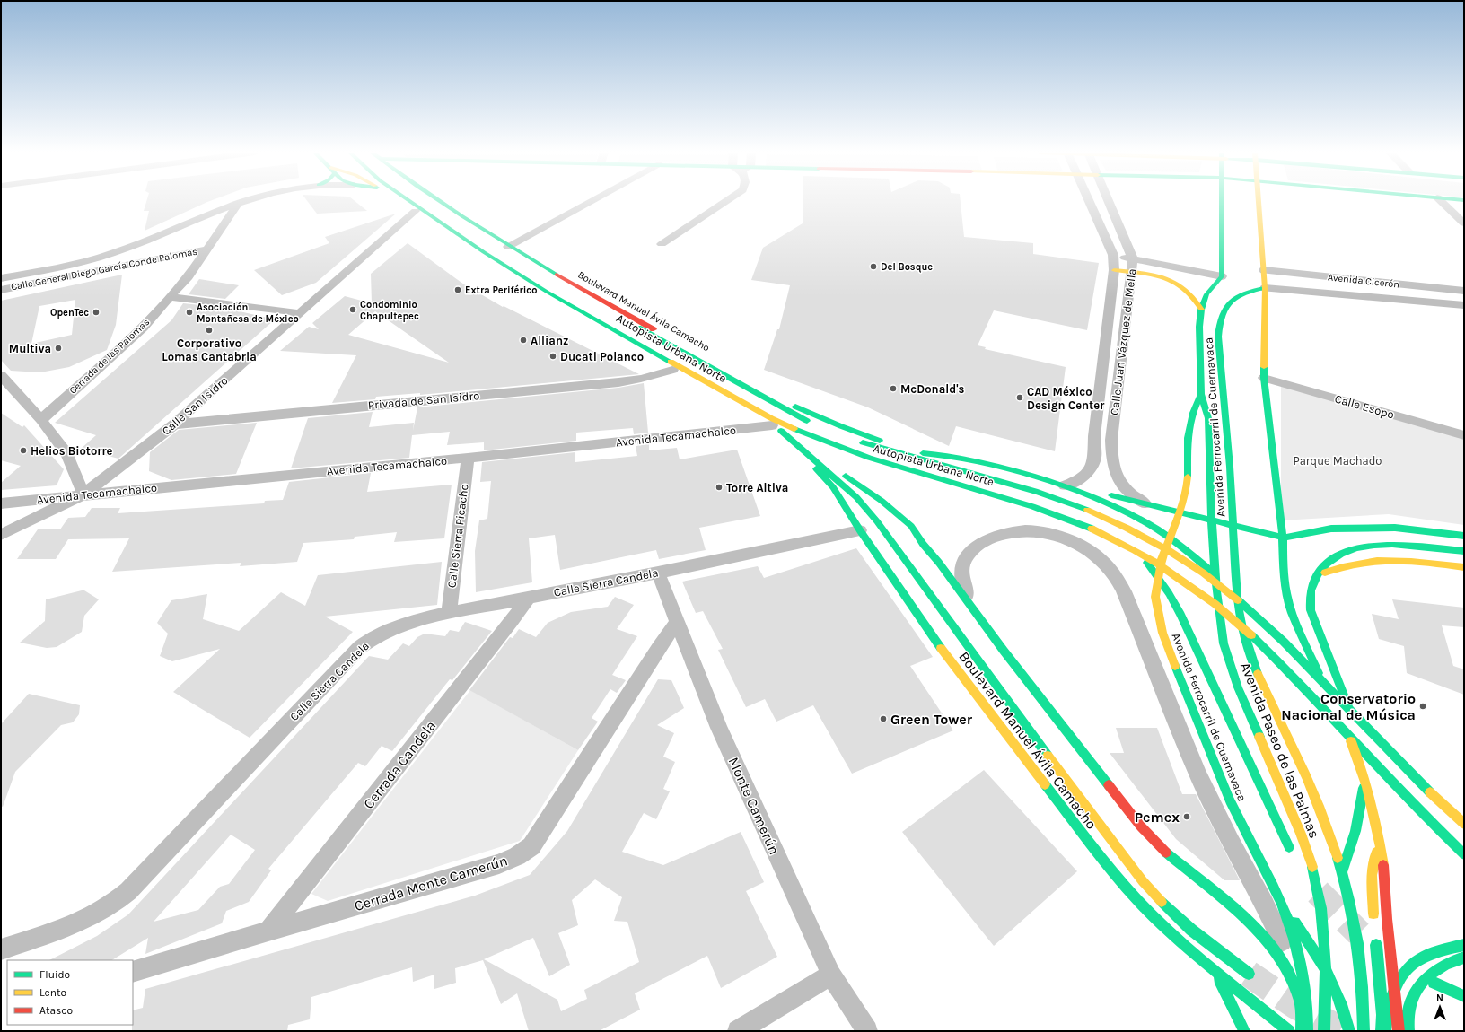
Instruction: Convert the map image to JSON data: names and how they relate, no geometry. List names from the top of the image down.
{
  "streets": {
    "main road": [
      "Boulevard Manuel Ávila Camacho",
      "Autopista Urbana Norte",
      "Avenida Ferrocarril de Cuernavaca",
      "Avenida Paseo de las Palmas"
    ],
    "street": [
      "Calle General Diego García Conde Palomas",
      "Avenida Cicerón",
      "Calle Juan Vázquez de Mella",
      "Cerrada de las Palomas",
      "Privada de San Isidro",
      "Calle San Isidro",
      "Calle Esopo",
      "Avenida Tecamachalco",
      "Calle Sierra Picacho",
      "Calle Sierra Candela",
      "Cerrada Candela",
      "Monte Camerún",
      "Cerrada Monte Camerún"
    ]
  },
  "crossings": [
    ["Calle General Diego García Conde Palomas", "Cerrada de las Palomas"],
    ["Avenida Cicerón", "Avenida Ferrocarril de Cuernavaca"],
    ["Boulevard Manuel Ávila Camacho", "Calle Juan Vázquez de Mella"],
    ["Boulevard Manuel Ávila Camacho", "Autopista Urbana Norte"],
    ["Boulevard Manuel Ávila Camacho", "Privada de San Isidro"],
    ["Boulevard Manuel Ávila Camacho", "Calle San Isidro"],
    ["Boulevard Manuel Ávila Camacho", "Avenida Tecamachalco"],
    ["Boulevard Manuel Ávila Camacho", "Calle Sierra Candela"],
    ["Autopista Urbana Norte", "Avenida Tecamachalco"],
    ["Privada de San Isidro", "Calle San Isidro"],
    ["Calle San Isidro", "Avenida Tecamachalco"],
    ["Avenida Ferrocarril de Cuernavaca", "Avenida Paseo de las Palmas"],
    ["Avenida Tecamachalco", "Calle Sierra Picacho"],
    ["Calle Sierra Picacho", "Calle Sierra Candela"],
    ["Calle Sierra Candela", "Cerrada Candela"],
    ["Calle Sierra Candela", "Monte Camerún"],
    ["Cerrada Candela", "Cerrada Monte Camerún"],
    ["Monte Camerún", "Cerrada Monte Camerún"]
  ],
  "parks": ["Parque Machado"],
  "places": [
    "Del Bosque",
    "Extra Periférico",
    "Condominio Chapultepec",
    "OpenTec",
    "Asociación Montañesa de México",
    "Corporativo Lomas Cantabria",
    "Allianz",
    "Multiva",
    "Ducati Polanco",
    "McDonald's",
    "CAD México Design Center",
    "Helios Biotorre",
    "Torre Altiva",
    "Conservatorio Nacional de Música",
    "Green Tower",
    "Pemex"
  ],
  "legend": ["Fluido", "Lento", "Atasco"],
  "north": "top"
}
